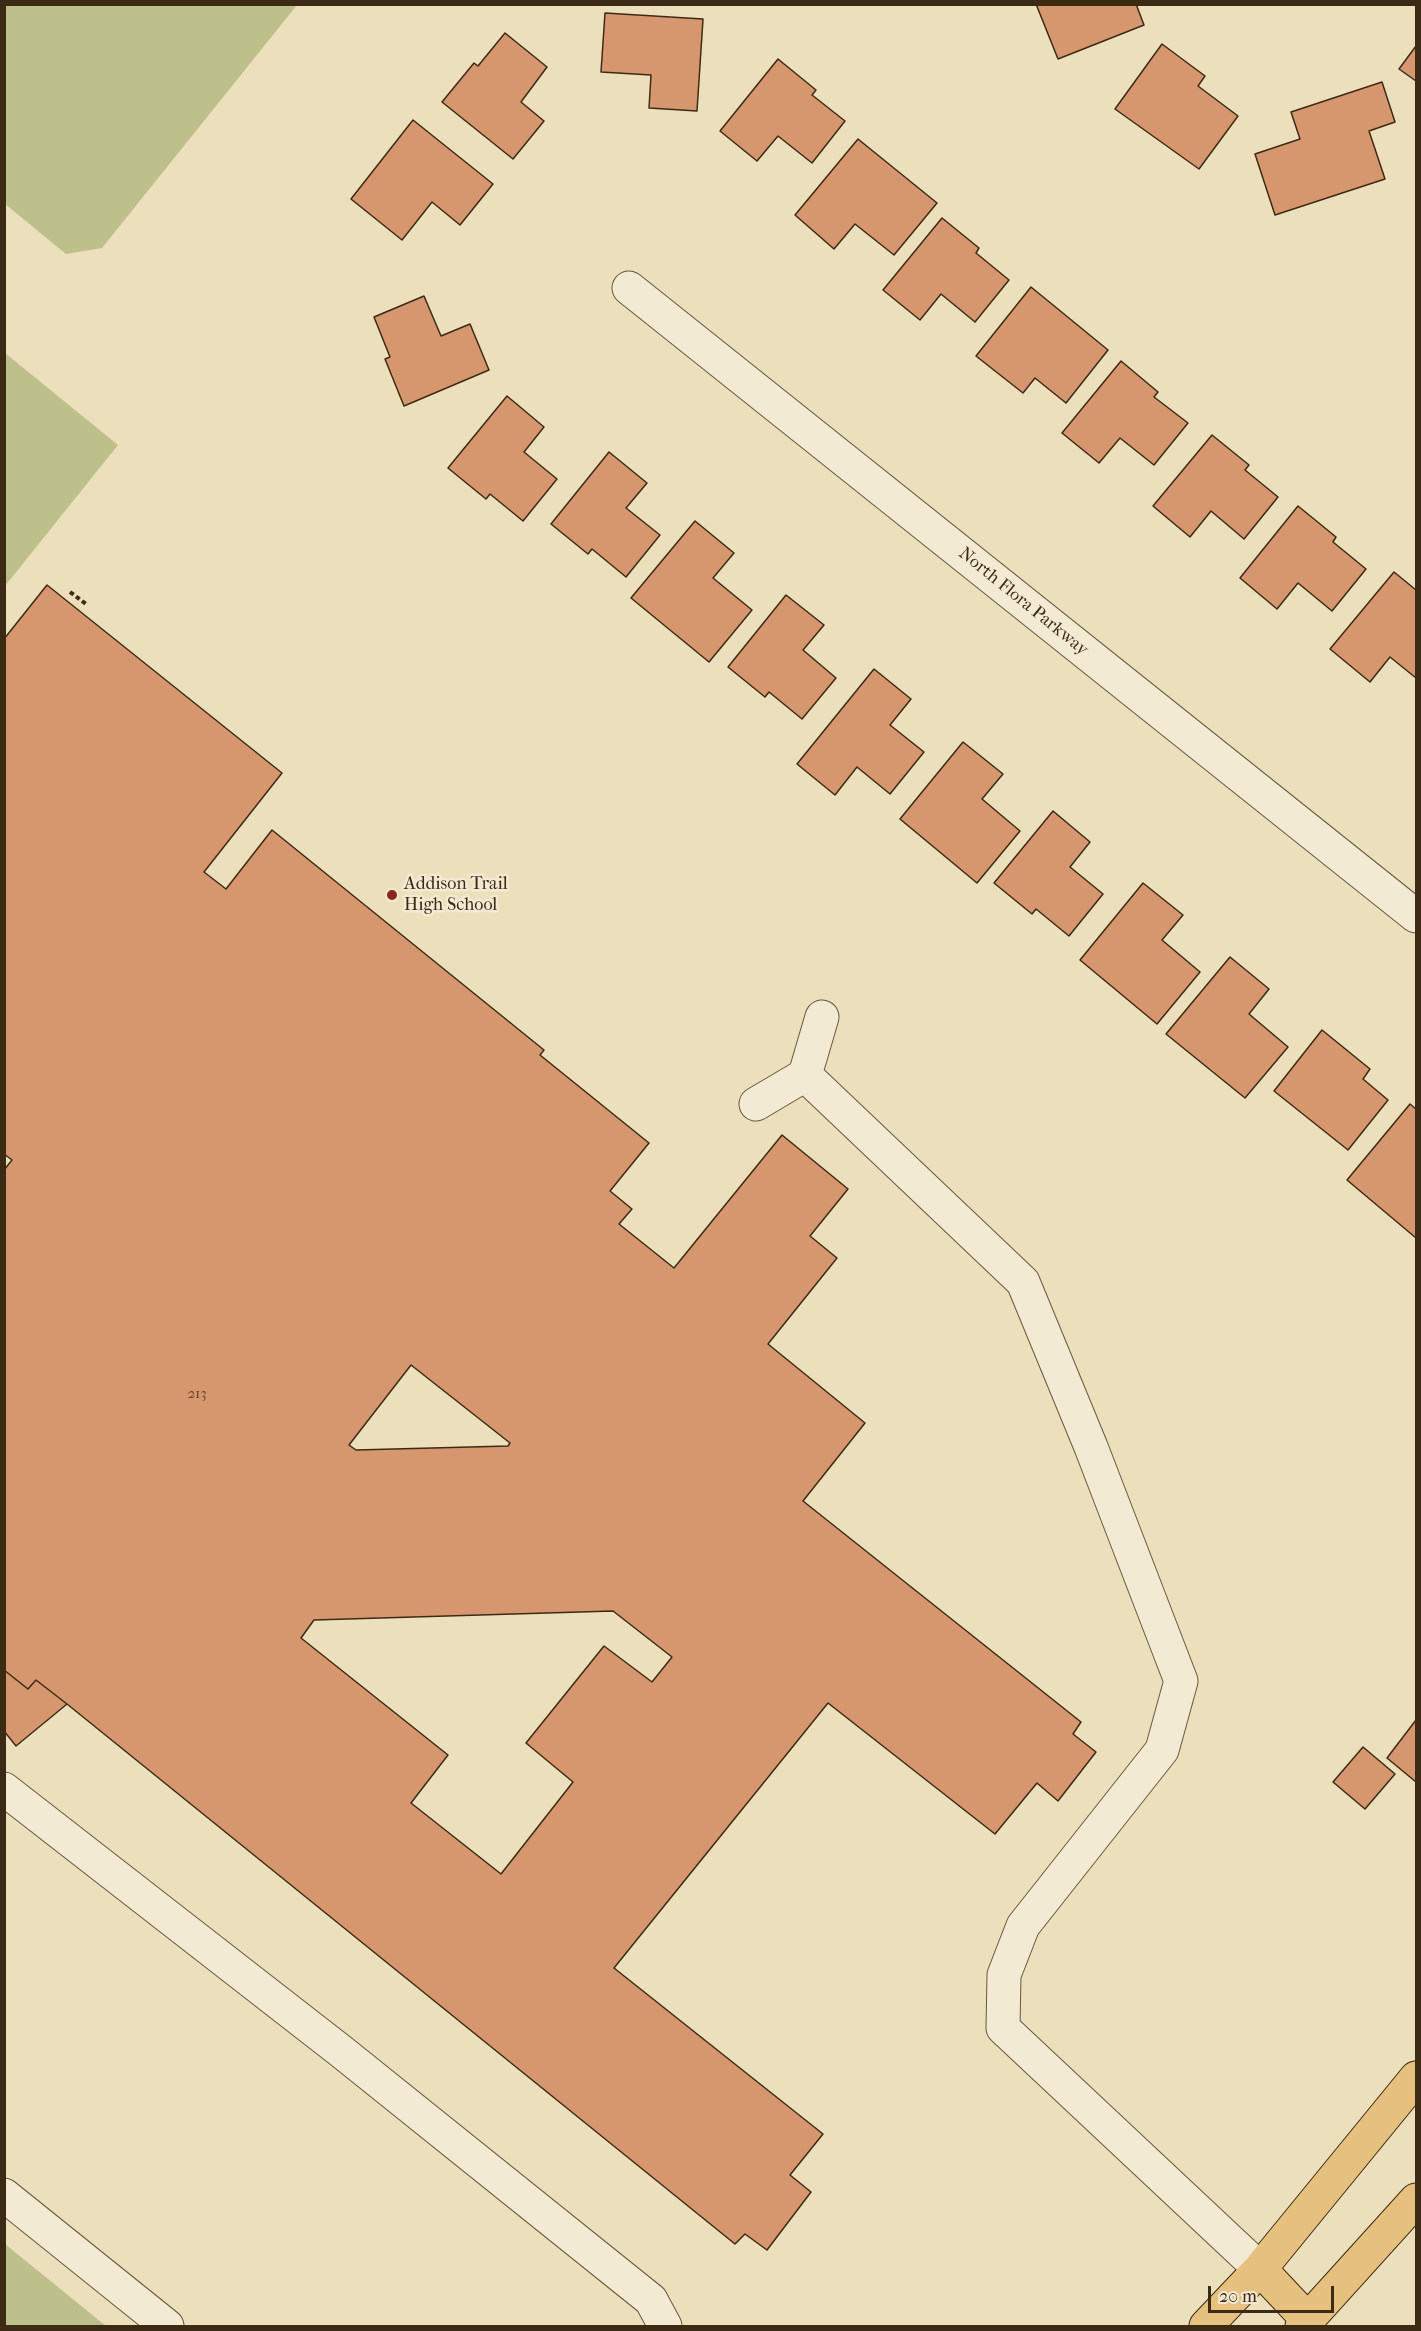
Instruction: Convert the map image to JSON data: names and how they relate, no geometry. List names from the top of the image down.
{
  "streets": {
    "street": ["North Flora Parkway"]
  },
  "places": ["Addison Trail High School"],
  "house_numbers": ["213"],
  "scale_bar": "20 m"
}
